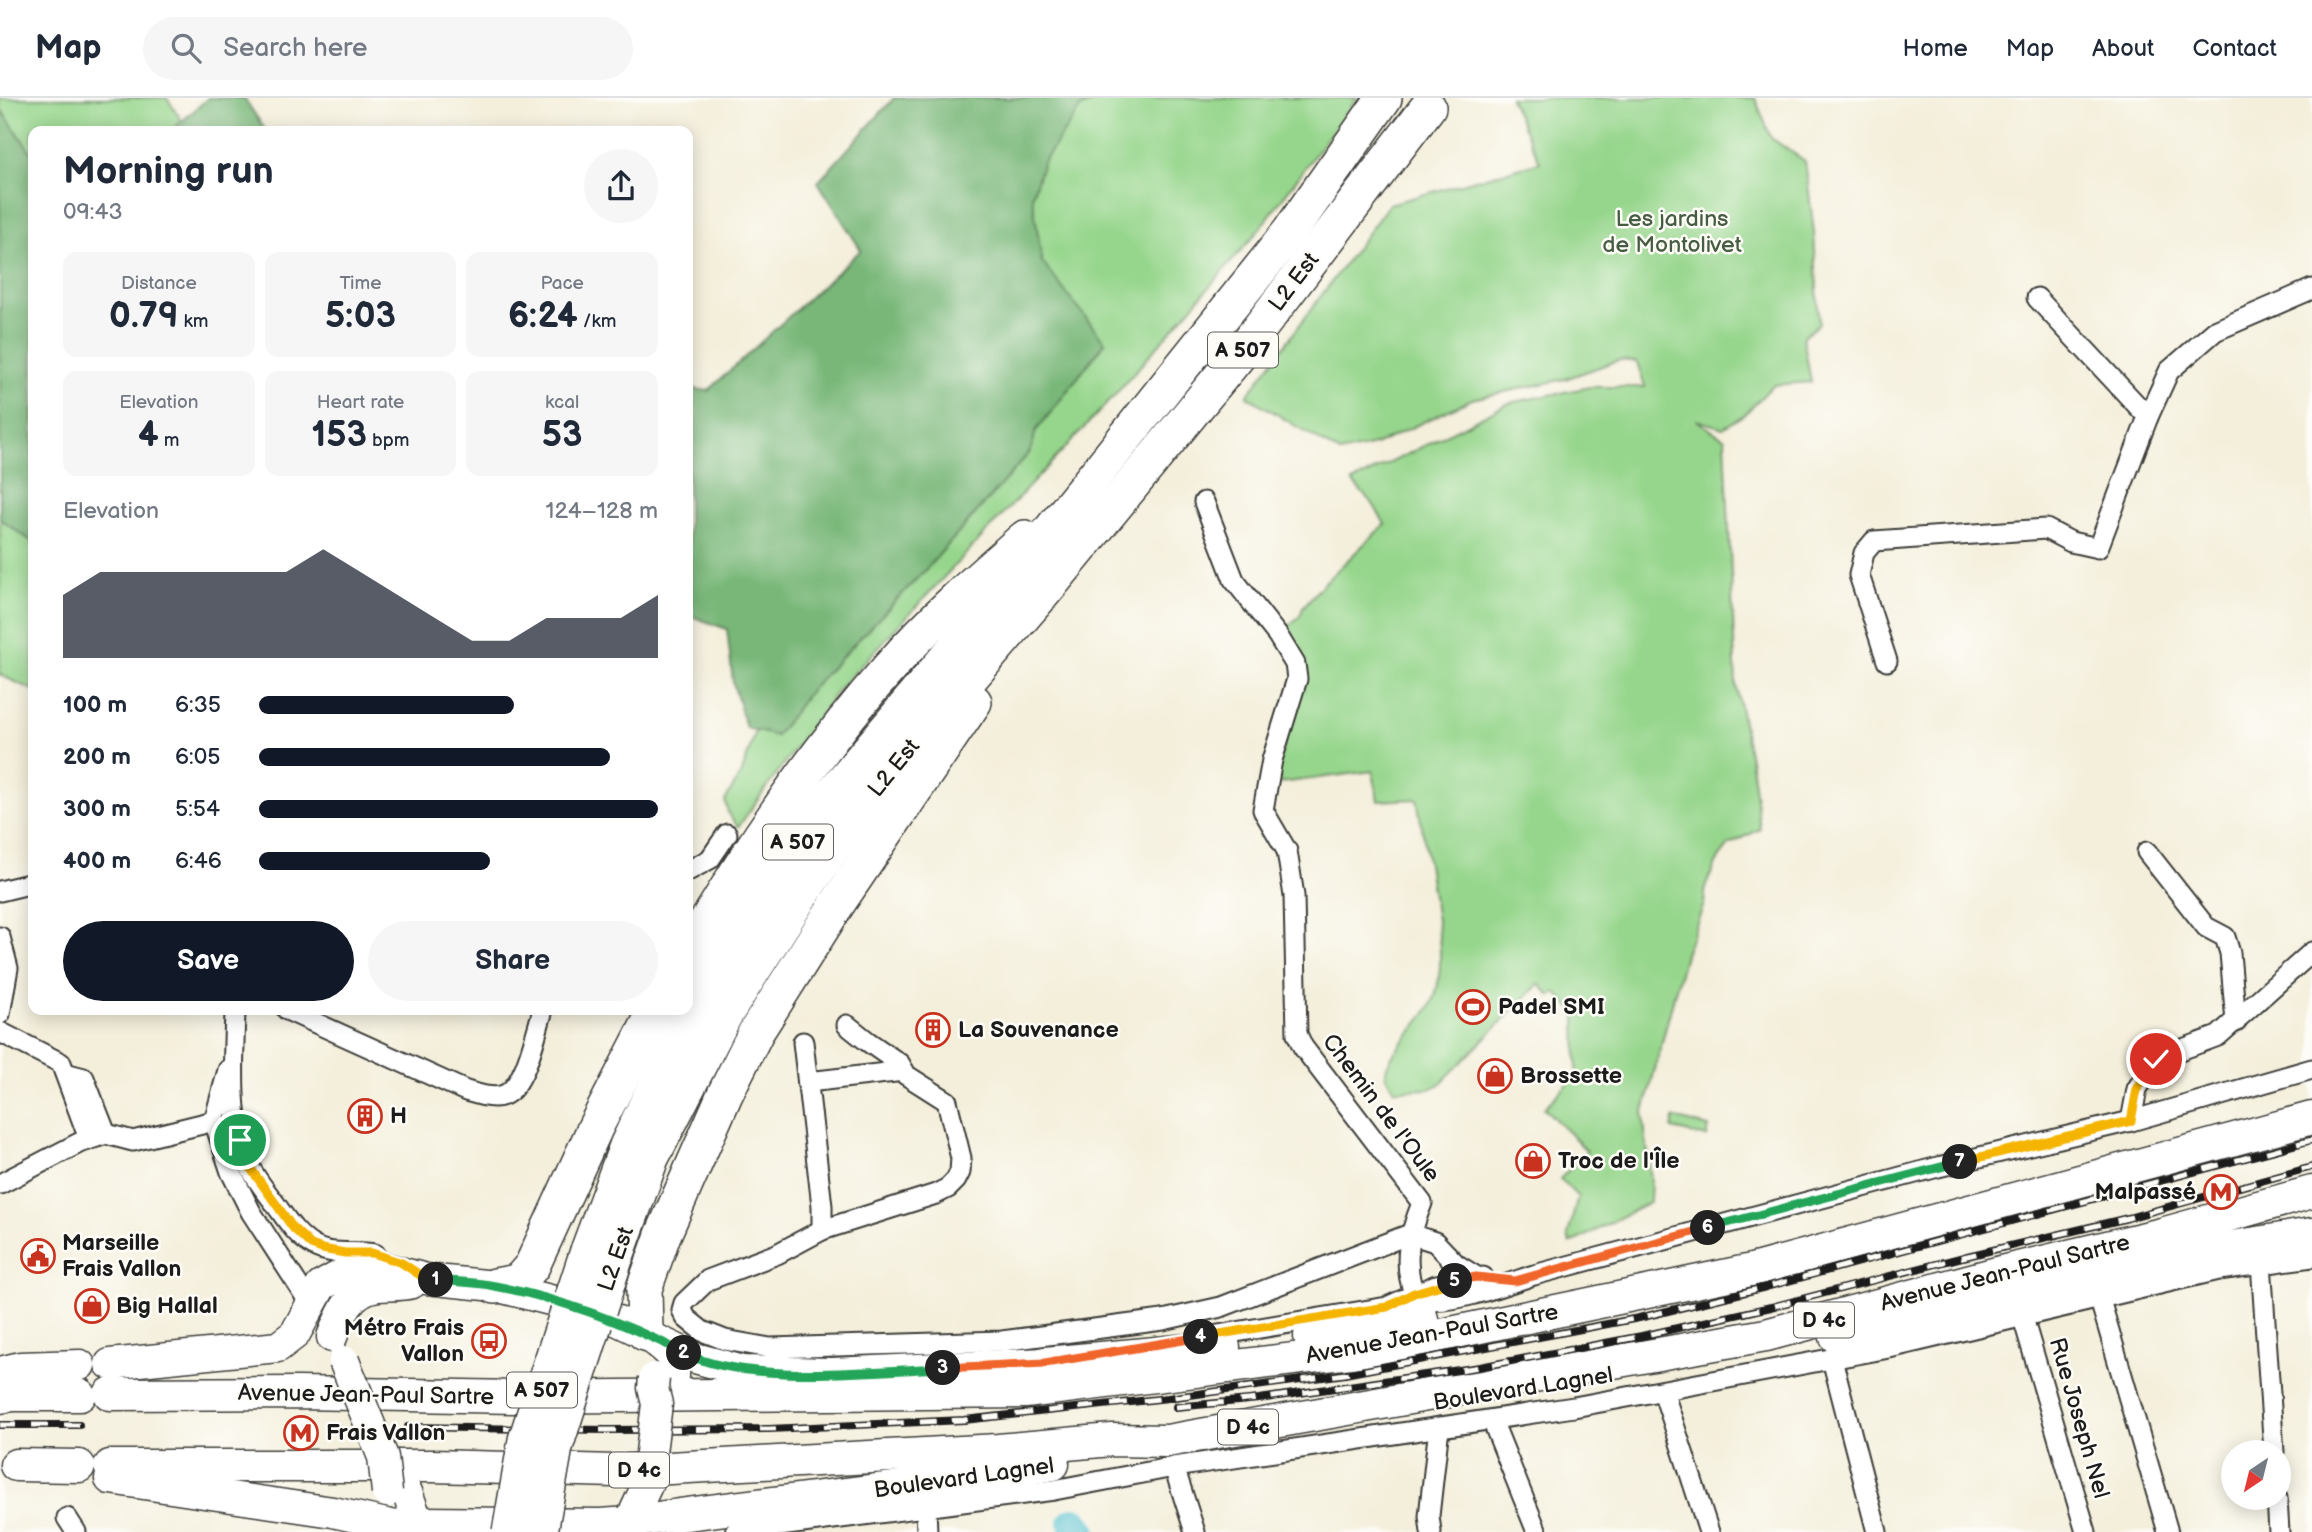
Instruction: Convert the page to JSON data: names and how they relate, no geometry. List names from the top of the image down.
{
  "streets": {
    "highway": [
      "L2 Est",
      "A 507",
      "Avenue Jean-Paul Sartre",
      "D 4c"
    ],
    "street": ["Chemin de l'Oule", "Boulevard Lagnel", "Rue Joseph Nel"]
  },
  "crossings": [
    ["Avenue Jean-Paul Sartre", "Boulevard Lagnel"],
    ["Boulevard Lagnel", "Rue Joseph Nel"]
  ],
  "parks": ["Les jardins de Montolivet"],
  "places": {
    "sports": ["Padel SMI"],
    "building": ["La Souvenance", "H"],
    "shop": ["Brossette", "Troc de l'Île", "Big Hallal"],
    "metro station": ["Malpassé", "Frais Vallon"],
    "public building": ["Marseille Frais Vallon"],
    "bus stop": ["Métro Frais Vallon"]
  },
  "north": "bottom left",
  "page": {
    "header": "Map",
    "search": "Search here",
    "nav": [
      "Home",
      "Map",
      "About",
      "Contact"
    ],
    "heading": ["Morning run", "09:43"],
    "stats": [
      ["Distance", "0.79 km"],
      ["Time", "5:03"],
      ["Pace", "6:24 /km"],
      ["Elevation", "4 m"],
      ["Heart rate", "153 bpm"],
      ["kcal", "53"]
    ],
    "chart": ["Elevation", "124–128 m"],
    "list": [
      {
        "name": "100 m",
        "note": "6:35"
      },
      {
        "name": "200 m",
        "note": "6:05"
      },
      {
        "name": "300 m",
        "note": "5:54"
      },
      {
        "name": "400 m",
        "note": "6:46"
      }
    ],
    "buttons": ["Save", "Share"],
    "pins": [
      "7",
      "6",
      "1",
      "5",
      "4",
      "2",
      "3"
    ]
  }
}
